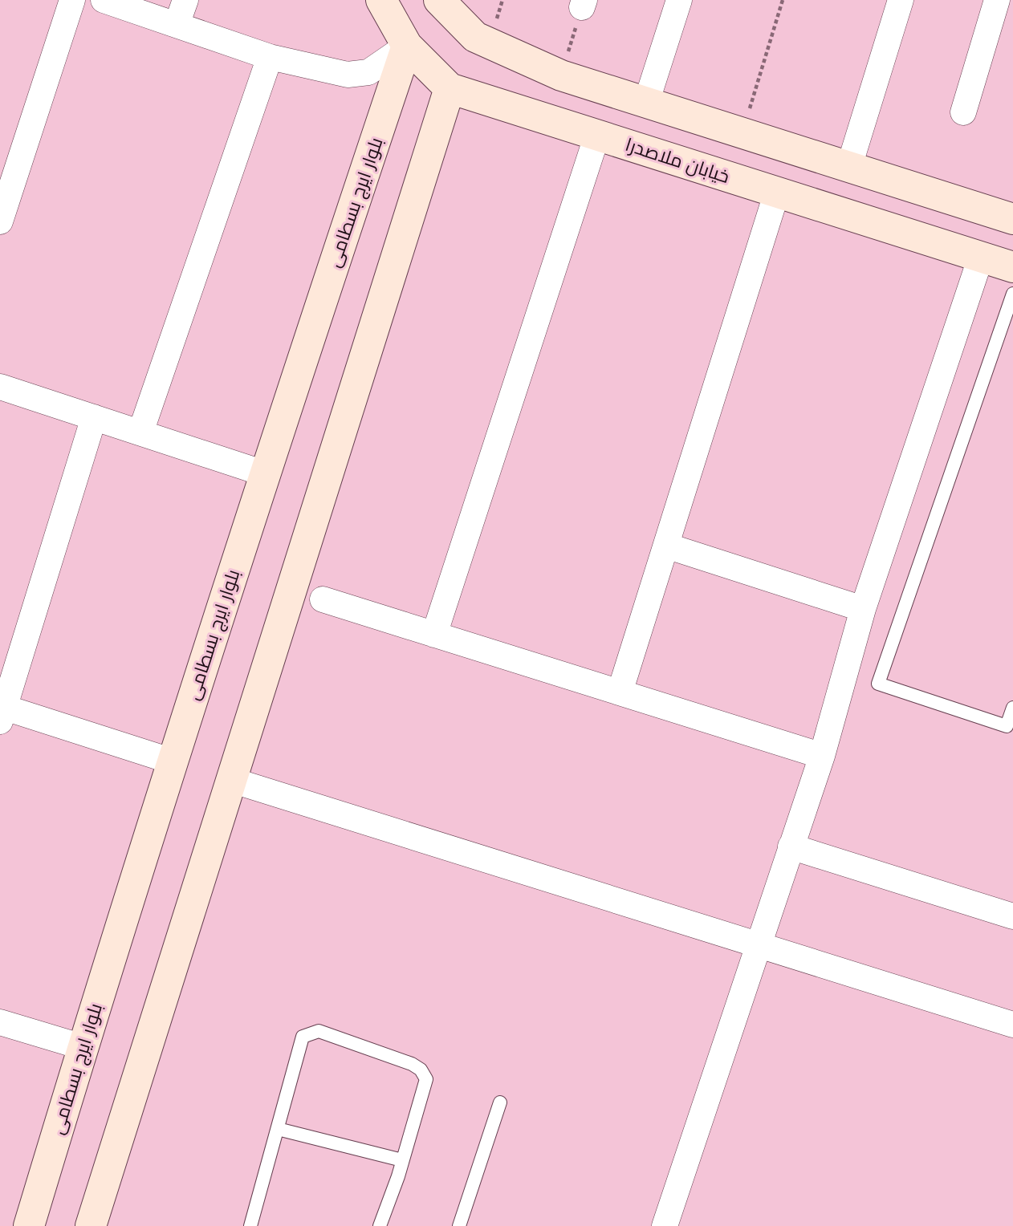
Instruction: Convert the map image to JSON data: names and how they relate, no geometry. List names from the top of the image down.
{
  "streets": {
    "street": ["خیابان ملاصدرا", "بلوار ایرج بسطامی"]
  },
  "crossings": [
    ["خیابان ملاصدرا", "بلوار ایرج بسطامی"]
  ]
}
